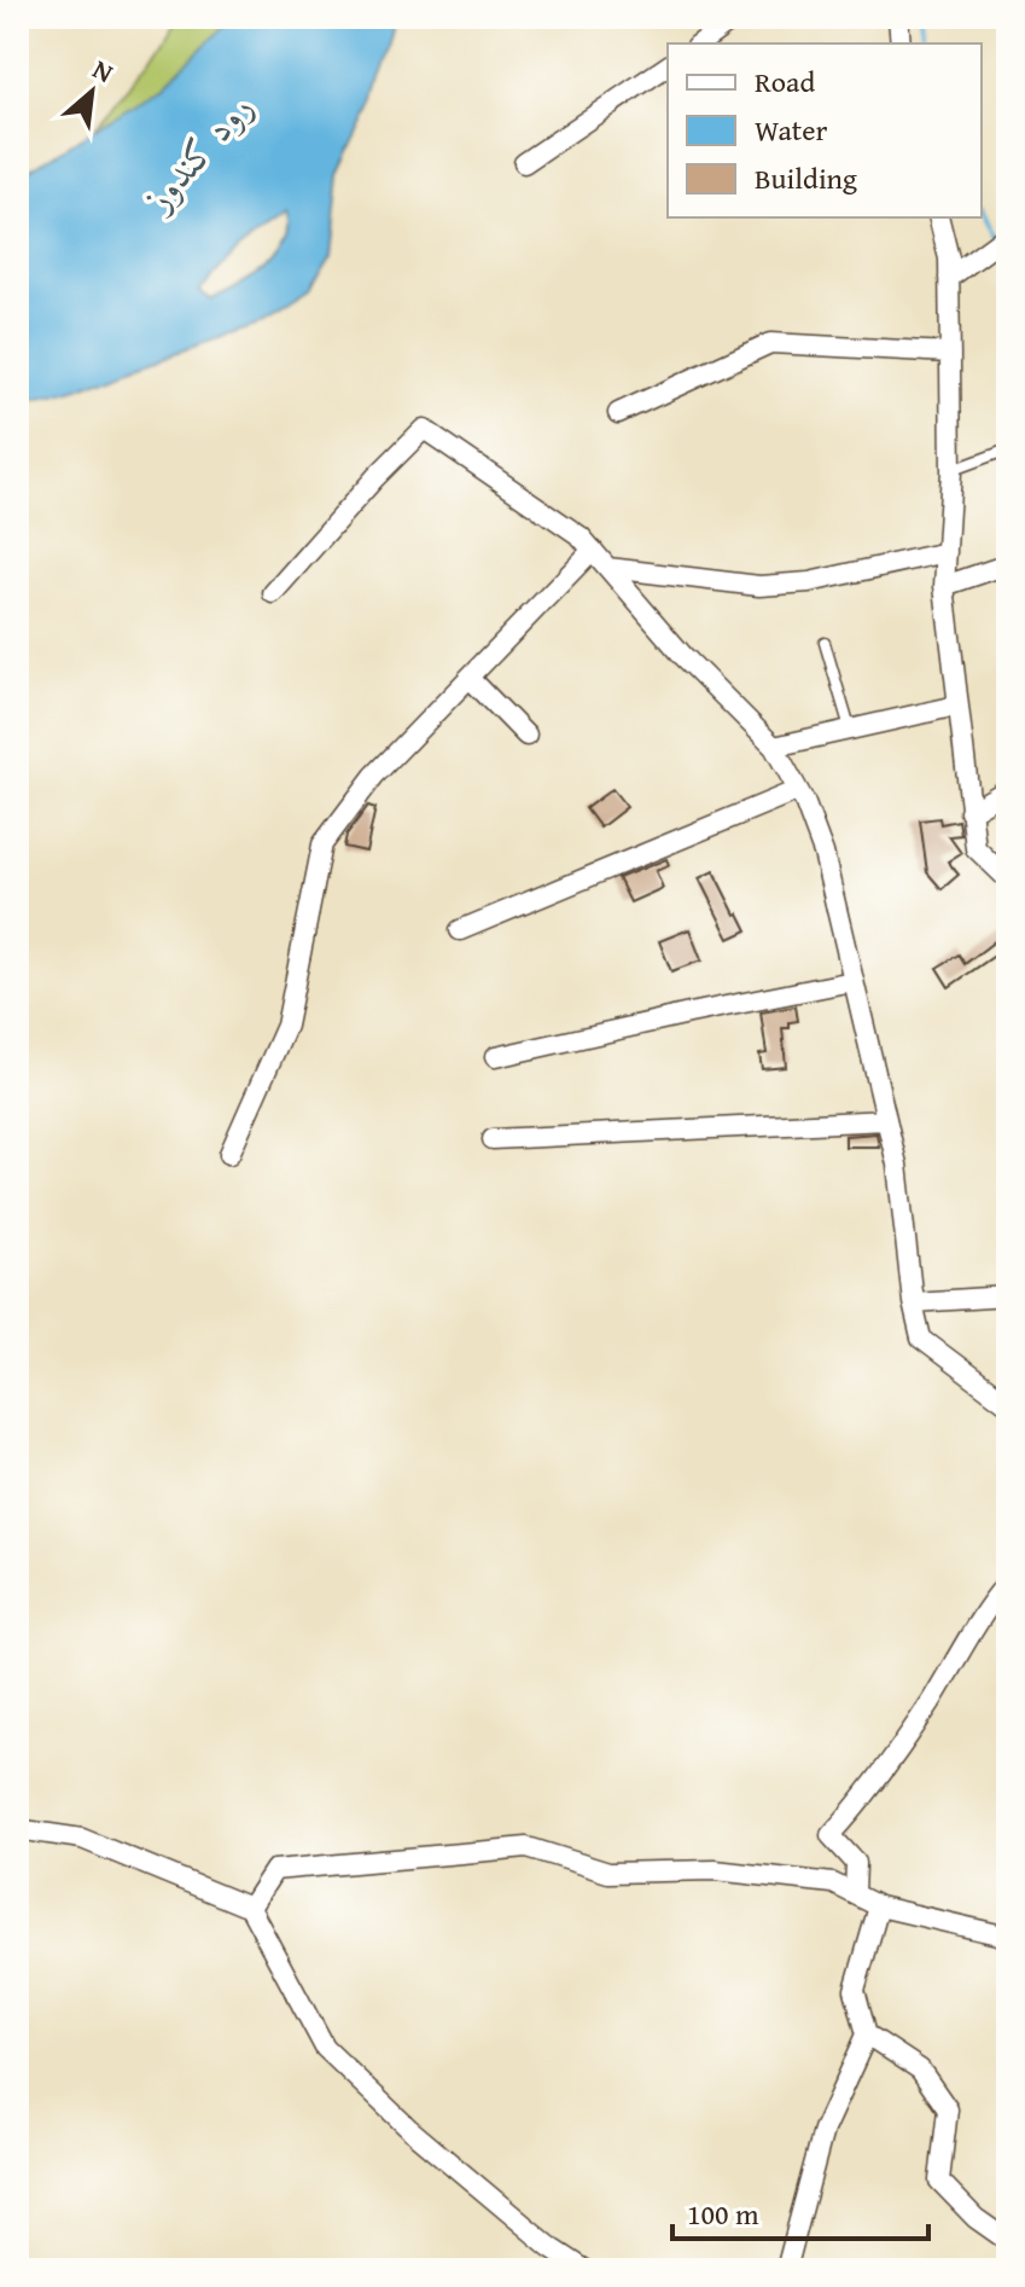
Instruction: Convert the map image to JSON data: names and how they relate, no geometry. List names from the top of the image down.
{
  "water": ["رود کندوز"],
  "legend": ["Road", "Water", "Building"],
  "scale_bar": "100 m",
  "north": "top right"
}
